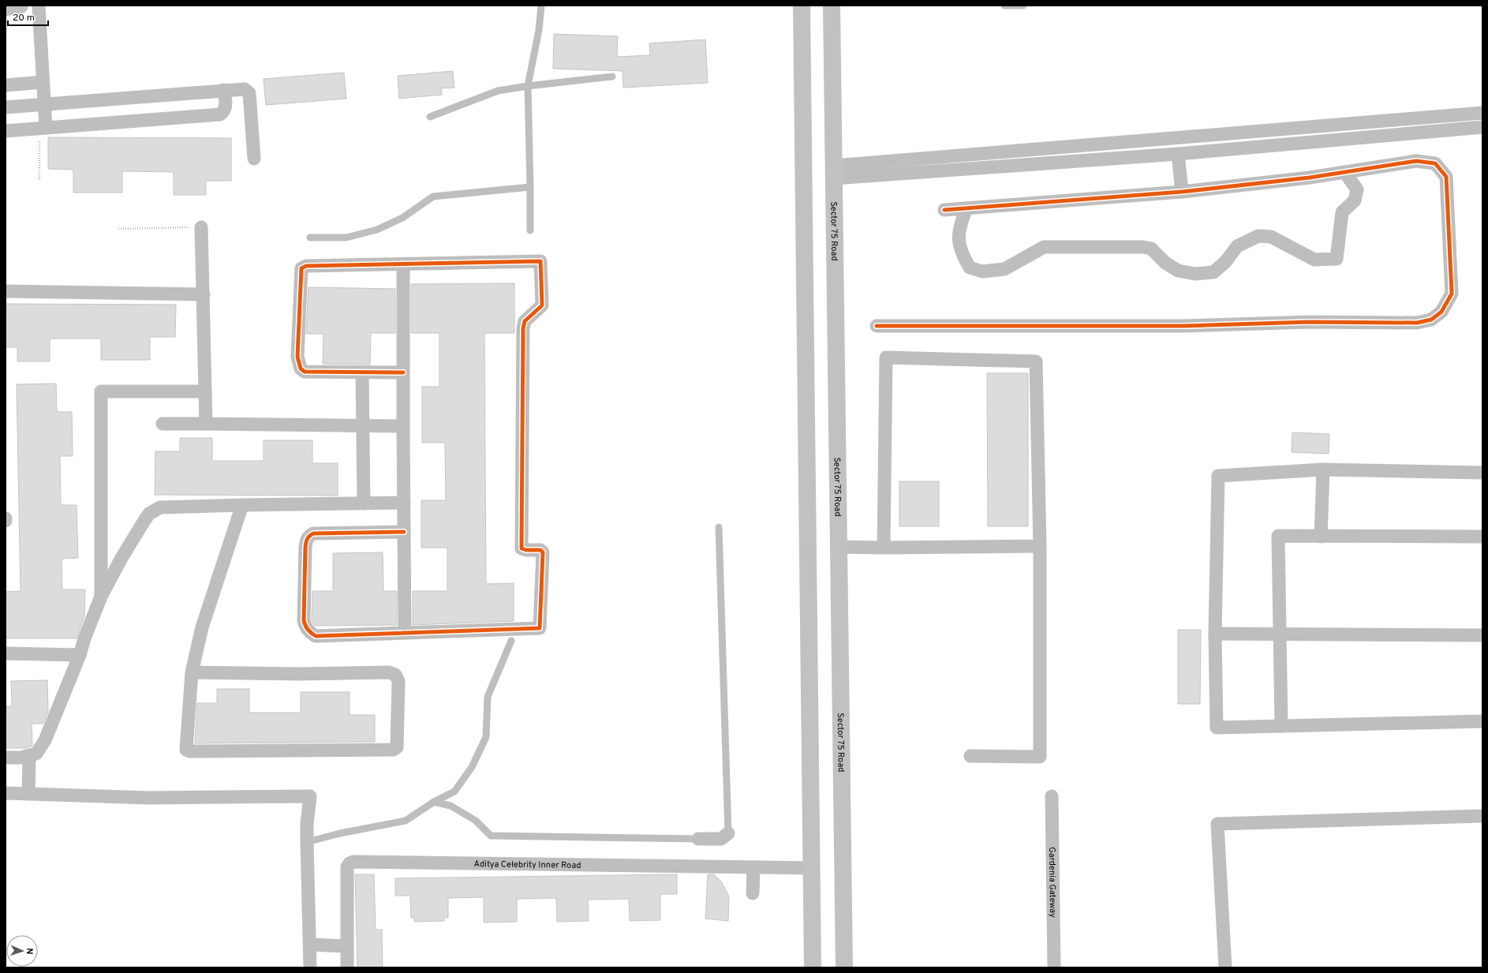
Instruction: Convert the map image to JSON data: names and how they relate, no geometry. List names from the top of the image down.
{
  "streets": {
    "street": ["Sector 75 Road", "Aditya Celebrity Inner Road", "Gardenia Gateway"]
  },
  "scale_bar": "20 m",
  "north": "right"
}
